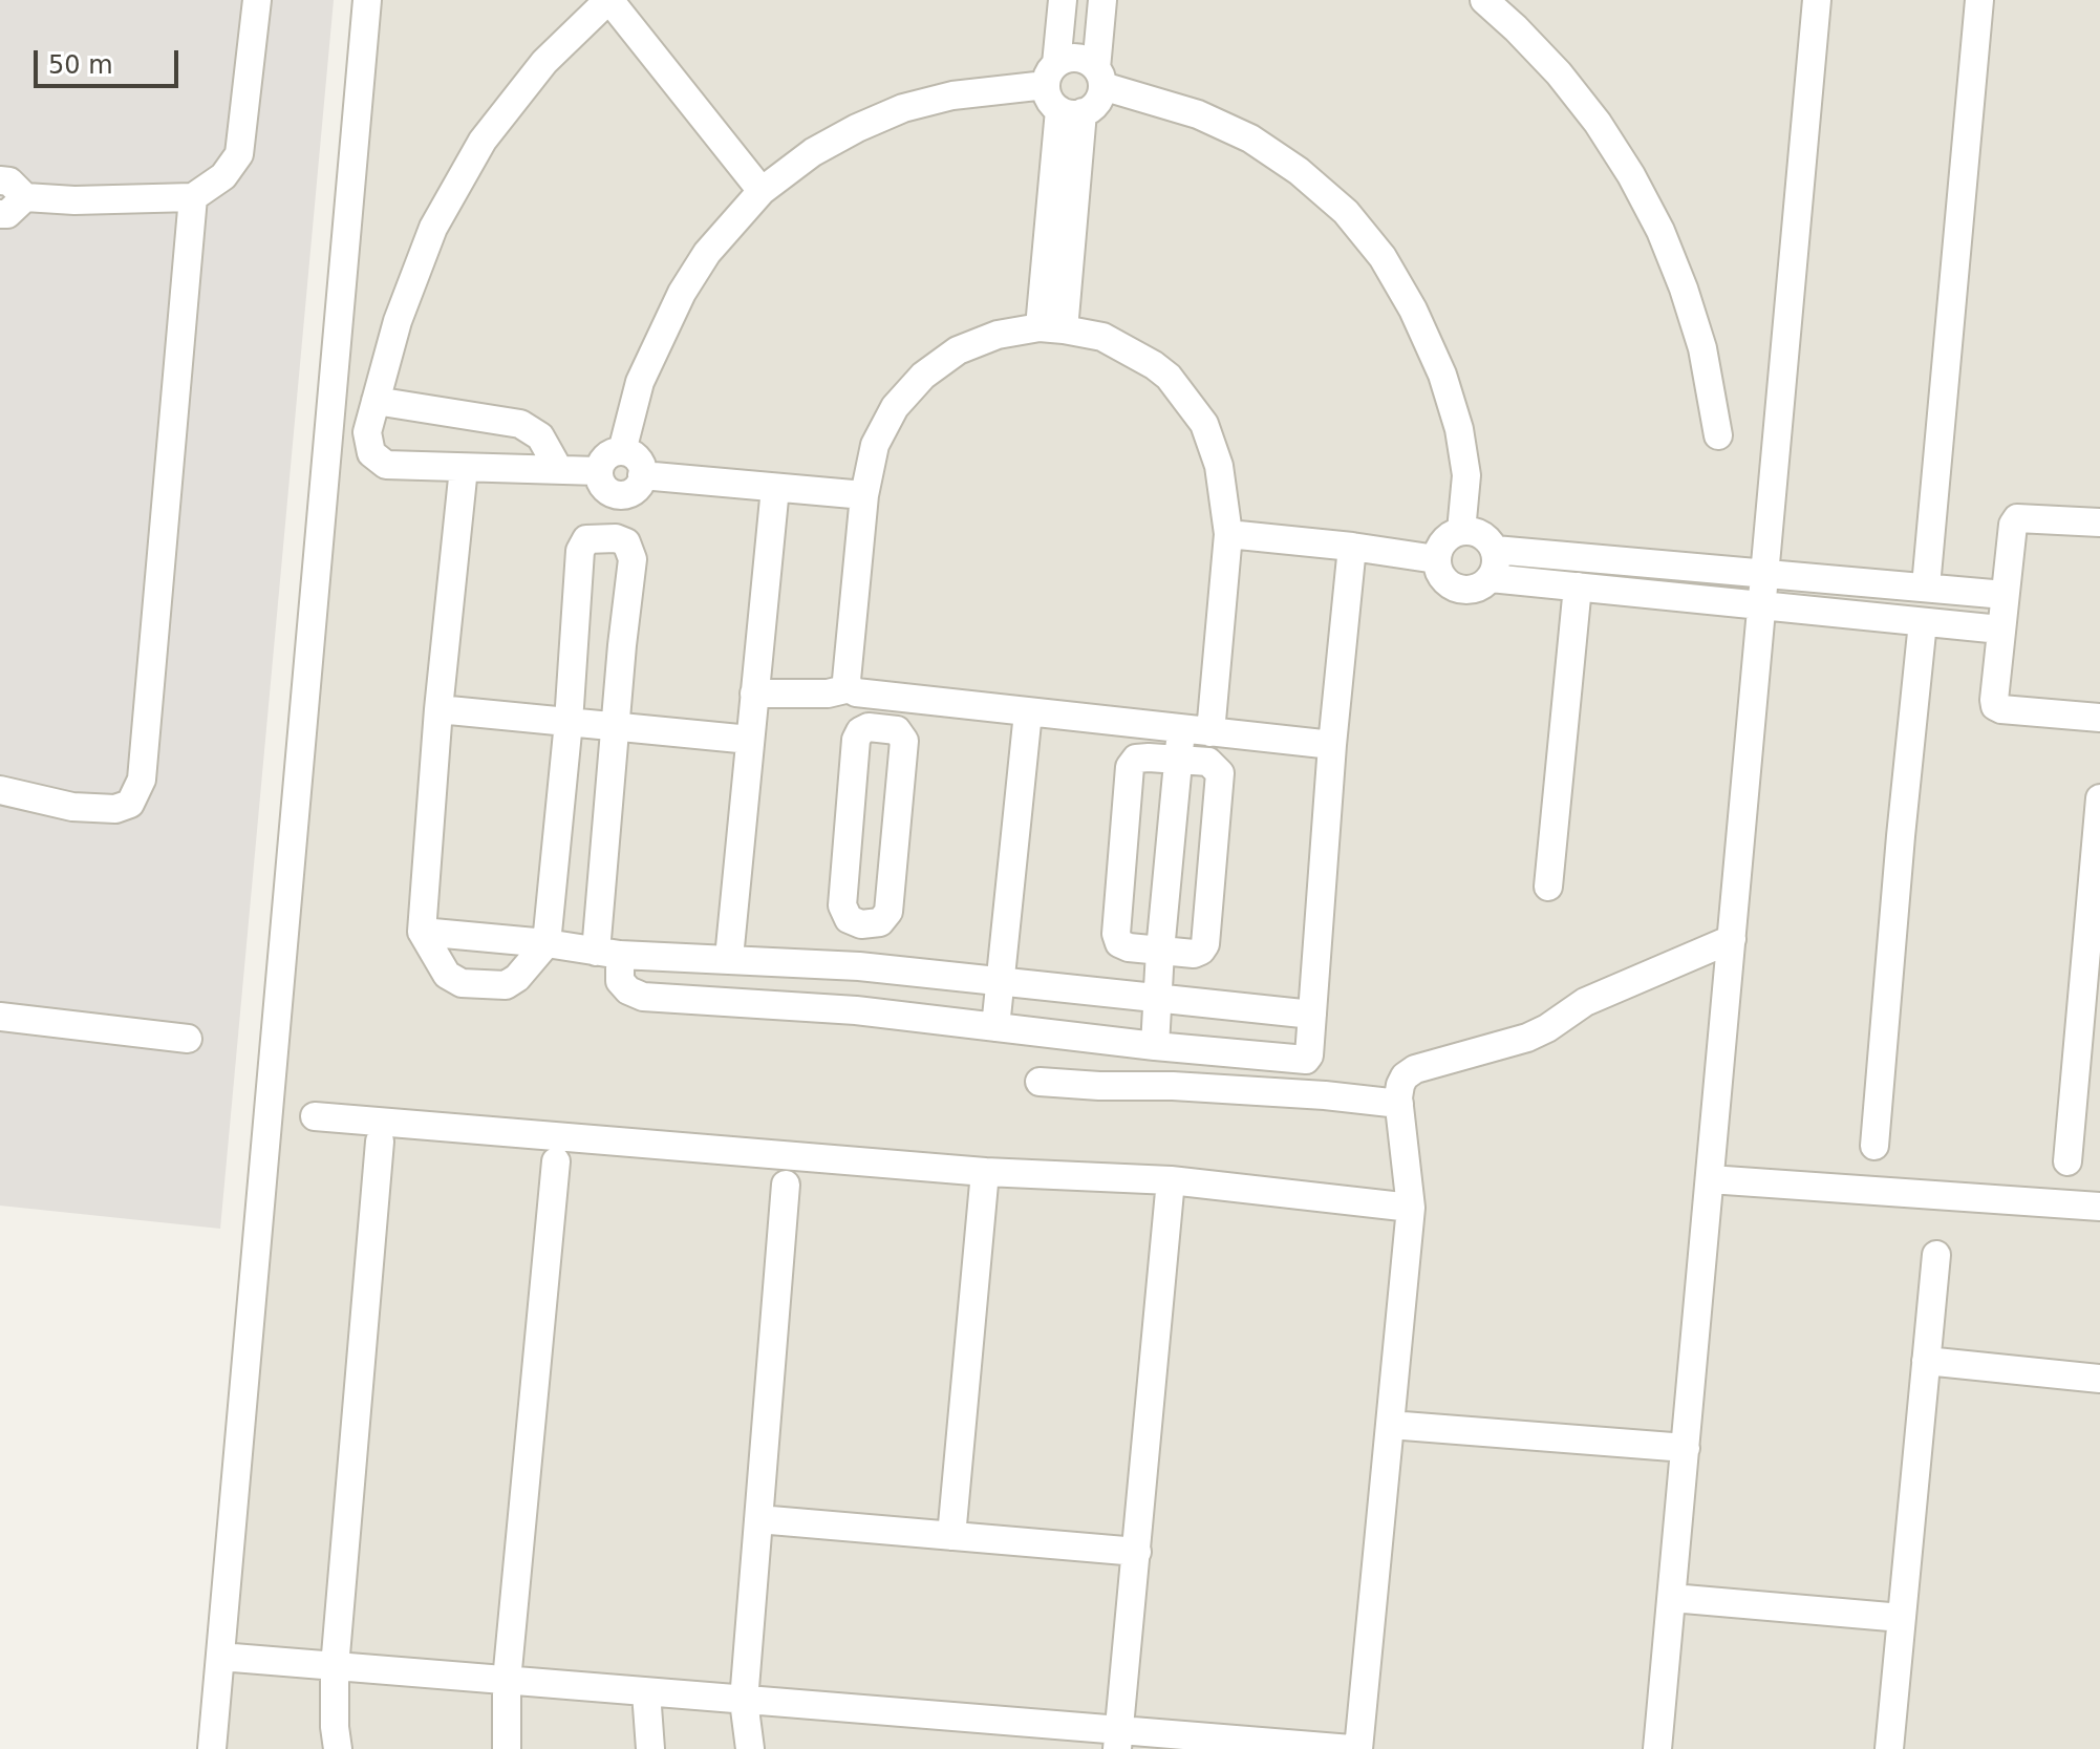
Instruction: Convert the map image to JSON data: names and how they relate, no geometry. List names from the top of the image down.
{
  "scale_bar": "50 m"
}
